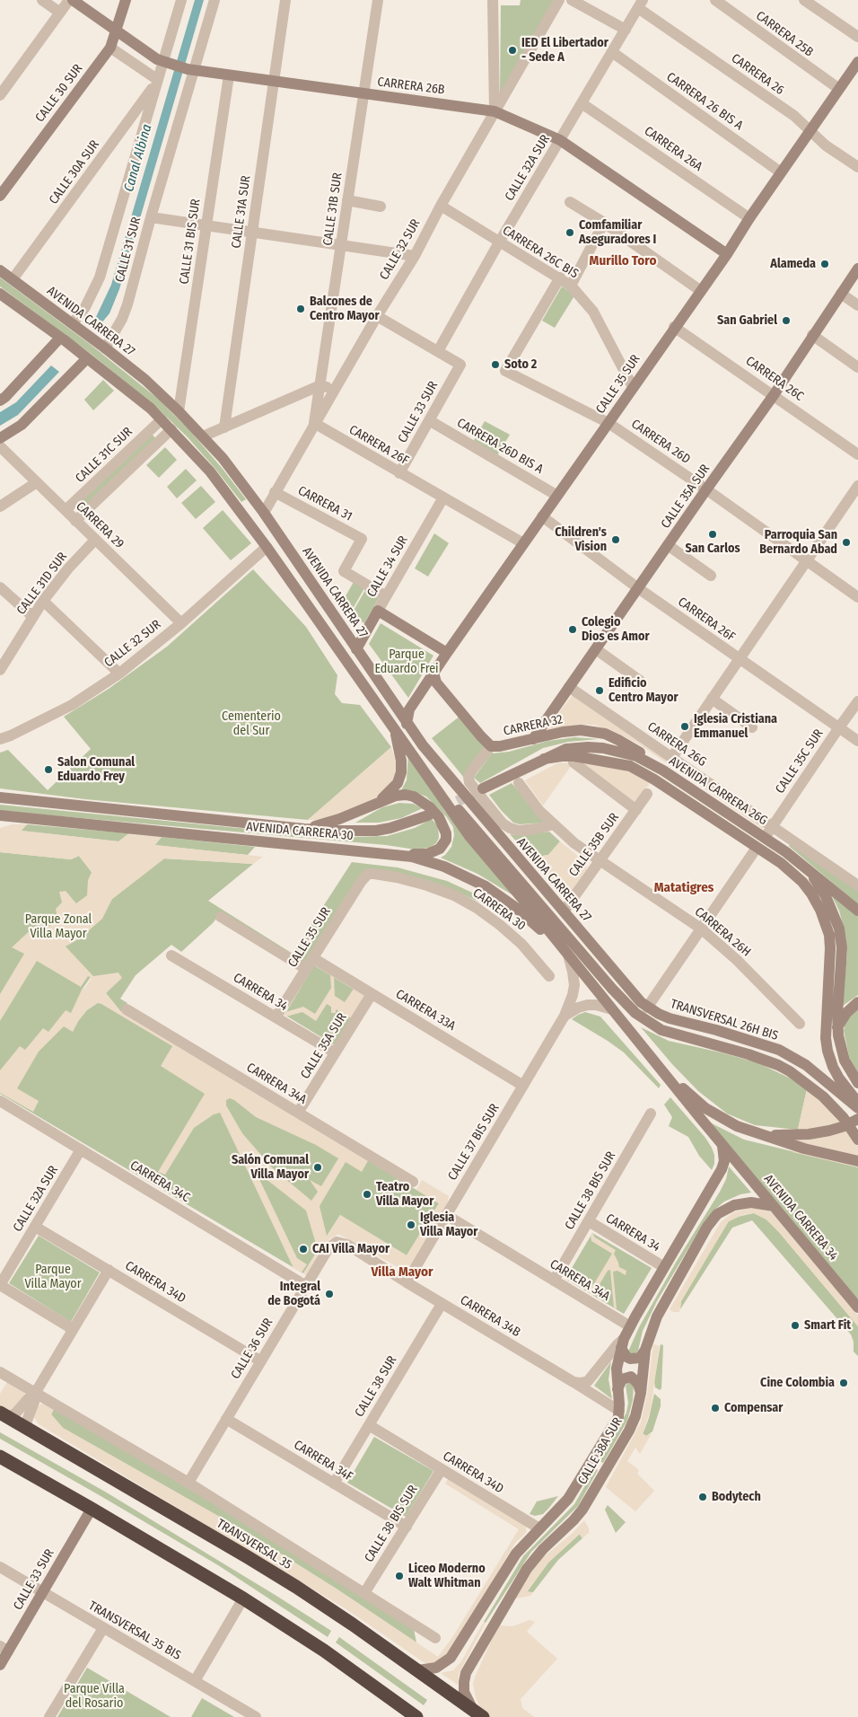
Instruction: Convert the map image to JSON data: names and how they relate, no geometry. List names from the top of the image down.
{
  "streets": {
    "highway": ["TRANSVERSAL 35"],
    "main road": [
      "CARRERA 26B",
      "CALLE 30 SUR",
      "AVENIDA CARRERA 27",
      "CALLE 35 SUR",
      "CALLE 33 SUR",
      "CALLE 35A SUR",
      "CALLE 34 SUR",
      "CARRERA 32",
      "AVENIDA CARRERA 26G",
      "AVENIDA CARRERA 30",
      "TRANSVERSAL 26H BIS",
      "AVENIDA CARRERA 34",
      "CALLE 38A SUR"
    ],
    "street": [
      "CARRERA 25B",
      "CARRERA 26",
      "CARRERA 26 BIS A",
      "CARRERA 26A",
      "CALLE 32A SUR",
      "CALLE 30A SUR",
      "CALLE 31B SUR",
      "CALLE 31A SUR",
      "CALLE 31 BIS SUR",
      "CALLE 31 SUR",
      "CALLE 32 SUR",
      "CARRERA 26C BIS",
      "CARRERA 26C",
      "CARRERA 26D",
      "CARRERA 26F",
      "CARRERA 26D BIS A",
      "CALLE 31C SUR",
      "CARRERA 31",
      "CARRERA 29",
      "CALLE 31D SUR",
      "CARRERA 26G",
      "CALLE 35C SUR",
      "CALLE 35B SUR",
      "CARRERA 30",
      "CARRERA 26H",
      "CARRERA 34",
      "CARRERA 33A",
      "CARRERA 34A",
      "CALLE 37 BIS SUR",
      "CARRERA 34C",
      "CALLE 38 BIS SUR",
      "CARRERA 34D",
      "CARRERA 34B",
      "CALLE 36 SUR",
      "CALLE 38 SUR",
      "CARRERA 34F",
      "TRANSVERSAL 35 BIS"
    ]
  },
  "crossings": [
    ["CARRERA 25B", "CALLE 35 SUR"],
    ["CARRERA 26", "CALLE 32A SUR"],
    ["CARRERA 26", "CALLE 35 SUR"],
    ["CARRERA 26B", "CALLE 30 SUR"],
    ["CARRERA 26B", "CALLE 32A SUR"],
    ["CARRERA 26B", "CALLE 31B SUR"],
    ["CARRERA 26B", "CALLE 31A SUR"],
    ["CARRERA 26B", "CALLE 31 BIS SUR"],
    ["CARRERA 26B", "CALLE 31 SUR"],
    ["CARRERA 26B", "CALLE 32 SUR"],
    ["CARRERA 26B", "CALLE 35 SUR"],
    ["CARRERA 26 BIS A", "CALLE 32A SUR"],
    ["CARRERA 26 BIS A", "CALLE 35 SUR"],
    ["CARRERA 26A", "CALLE 32A SUR"],
    ["CARRERA 26A", "CALLE 35 SUR"],
    ["CALLE 32A SUR", "CARRERA 26C BIS"],
    ["CALLE 32A SUR", "CALLE 33 SUR"],
    ["CALLE 32A SUR", "CARRERA 34C"],
    ["CALLE 32A SUR", "CARRERA 34D"],
    ["CALLE 30A SUR", "CALLE 31 SUR"],
    ["CALLE 30A SUR", "AVENIDA CARRERA 27"],
    ["CALLE 31B SUR", "CALLE 32 SUR"],
    ["CALLE 31B SUR", "CARRERA 26F"],
    ["CALLE 31 BIS SUR", "AVENIDA CARRERA 27"],
    ["CALLE 31 SUR", "AVENIDA CARRERA 27"],
    ["CALLE 32 SUR", "CARRERA 26C BIS"],
    ["CALLE 32 SUR", "AVENIDA CARRERA 27"],
    ["CALLE 32 SUR", "CARRERA 26F"],
    ["CALLE 32 SUR", "CARRERA 31"],
    ["CALLE 32 SUR", "CARRERA 29"],
    ["CARRERA 26C BIS", "CALLE 35 SUR"],
    ["CARRERA 26C BIS", "CARRERA 26D"],
    ["AVENIDA CARRERA 27", "CALLE 35 SUR"],
    ["AVENIDA CARRERA 27", "CALLE 31C SUR"],
    ["AVENIDA CARRERA 27", "CALLE 34 SUR"],
    ["AVENIDA CARRERA 27", "AVENIDA CARRERA 30"],
    ["AVENIDA CARRERA 27", "CALLE 35B SUR"],
    ["AVENIDA CARRERA 27", "TRANSVERSAL 26H BIS"],
    ["AVENIDA CARRERA 27", "CALLE 37 BIS SUR"],
    ["AVENIDA CARRERA 27", "AVENIDA CARRERA 34"],
    ["AVENIDA CARRERA 27", "CALLE 38A SUR"],
    ["CARRERA 26C", "CALLE 35 SUR"],
    ["CARRERA 26C", "CALLE 35A SUR"],
    ["CALLE 35 SUR", "CARRERA 26D"],
    ["CALLE 35 SUR", "CARRERA 26F"],
    ["CALLE 35 SUR", "CARRERA 26D BIS A"],
    ["CALLE 35 SUR", "CARRERA 32"],
    ["CALLE 35 SUR", "CARRERA 30"],
    ["CALLE 35 SUR", "CARRERA 34"],
    ["CALLE 35 SUR", "CARRERA 33A"],
    ["CALLE 33 SUR", "CARRERA 26F"],
    ["CALLE 33 SUR", "CARRERA 26D BIS A"],
    ["CALLE 33 SUR", "TRANSVERSAL 35 BIS"],
    ["CARRERA 26D", "CALLE 35A SUR"],
    ["CARRERA 26F", "CALLE 35A SUR"],
    ["CARRERA 26F", "CALLE 34 SUR"],
    ["CARRERA 26F", "CALLE 35C SUR"],
    ["CALLE 31C SUR", "CARRERA 29"],
    ["CALLE 35A SUR", "CARRERA 32"],
    ["CALLE 35A SUR", "CARRERA 26G"],
    ["CALLE 35A SUR", "CARRERA 34"],
    ["CALLE 35A SUR", "CARRERA 33A"],
    ["CALLE 35A SUR", "CARRERA 34A"],
    ["CARRERA 31", "CALLE 34 SUR"],
    ["CARRERA 29", "CALLE 31D SUR"],
    ["CARRERA 32", "AVENIDA CARRERA 26G"],
    ["CARRERA 26G", "CALLE 35C SUR"],
    ["CALLE 35C SUR", "AVENIDA CARRERA 26G"],
    ["AVENIDA CARRERA 30", "CALLE 37 BIS SUR"],
    ["CALLE 35B SUR", "CARRERA 26H"],
    ["CARRERA 34", "CALLE 38 BIS SUR"],
    ["CARRERA 34", "CALLE 38A SUR"],
    ["CARRERA 33A", "CALLE 37 BIS SUR"],
    ["CARRERA 34A", "CALLE 37 BIS SUR"],
    ["CARRERA 34A", "CALLE 38 BIS SUR"],
    ["CARRERA 34A", "CALLE 38A SUR"],
    ["CALLE 37 BIS SUR", "CARRERA 34B"],
    ["CARRERA 34C", "CALLE 36 SUR"],
    ["CALLE 38 BIS SUR", "CARRERA 34D"],
    ["CALLE 38 BIS SUR", "CARRERA 34F"],
    ["CALLE 38 BIS SUR", "TRANSVERSAL 35"],
    ["AVENIDA CARRERA 34", "CALLE 38A SUR"],
    ["CARRERA 34D", "CALLE 36 SUR"],
    ["CARRERA 34D", "CALLE 38 SUR"],
    ["CARRERA 34D", "CALLE 38A SUR"],
    ["CARRERA 34B", "CALLE 36 SUR"],
    ["CARRERA 34B", "CALLE 38 SUR"],
    ["CARRERA 34B", "CALLE 38A SUR"],
    ["CALLE 36 SUR", "CARRERA 34F"],
    ["CALLE 36 SUR", "TRANSVERSAL 35"],
    ["CALLE 38 SUR", "CARRERA 34F"],
    ["CALLE 38A SUR", "TRANSVERSAL 35"]
  ],
  "districts": ["Murillo Toro", "Matatigres", "Villa Mayor"],
  "water": ["Canal Albina"],
  "parks": [
    "Parque Eduardo Frei",
    "Cementerio del Sur",
    "Parque Zonal Villa Mayor",
    "Parque Villa Mayor",
    "Parque Villa del Rosario"
  ],
  "places": [
    "IED El Libertador - Sede A",
    "Comfamiliar Aseguradores I",
    "Alameda",
    "Balcones de Centro Mayor",
    "San Gabriel",
    "Soto 2",
    "San Carlos",
    "Children's Vision",
    "Parroquia San Bernardo Abad",
    "Colegio Dios es Amor",
    "Edificio Centro Mayor",
    "Iglesia Cristiana Emmanuel",
    "Salon Comunal Eduardo Frey",
    "Salón Comunal Villa Mayor",
    "Teatro Villa Mayor",
    "Iglesia Villa Mayor",
    "CAI Villa Mayor",
    "Integral de Bogotá",
    "Smart Fit",
    "Cine Colombia",
    "Compensar",
    "Bodytech",
    "Liceo Moderno Walt Whitman"
  ]
}
